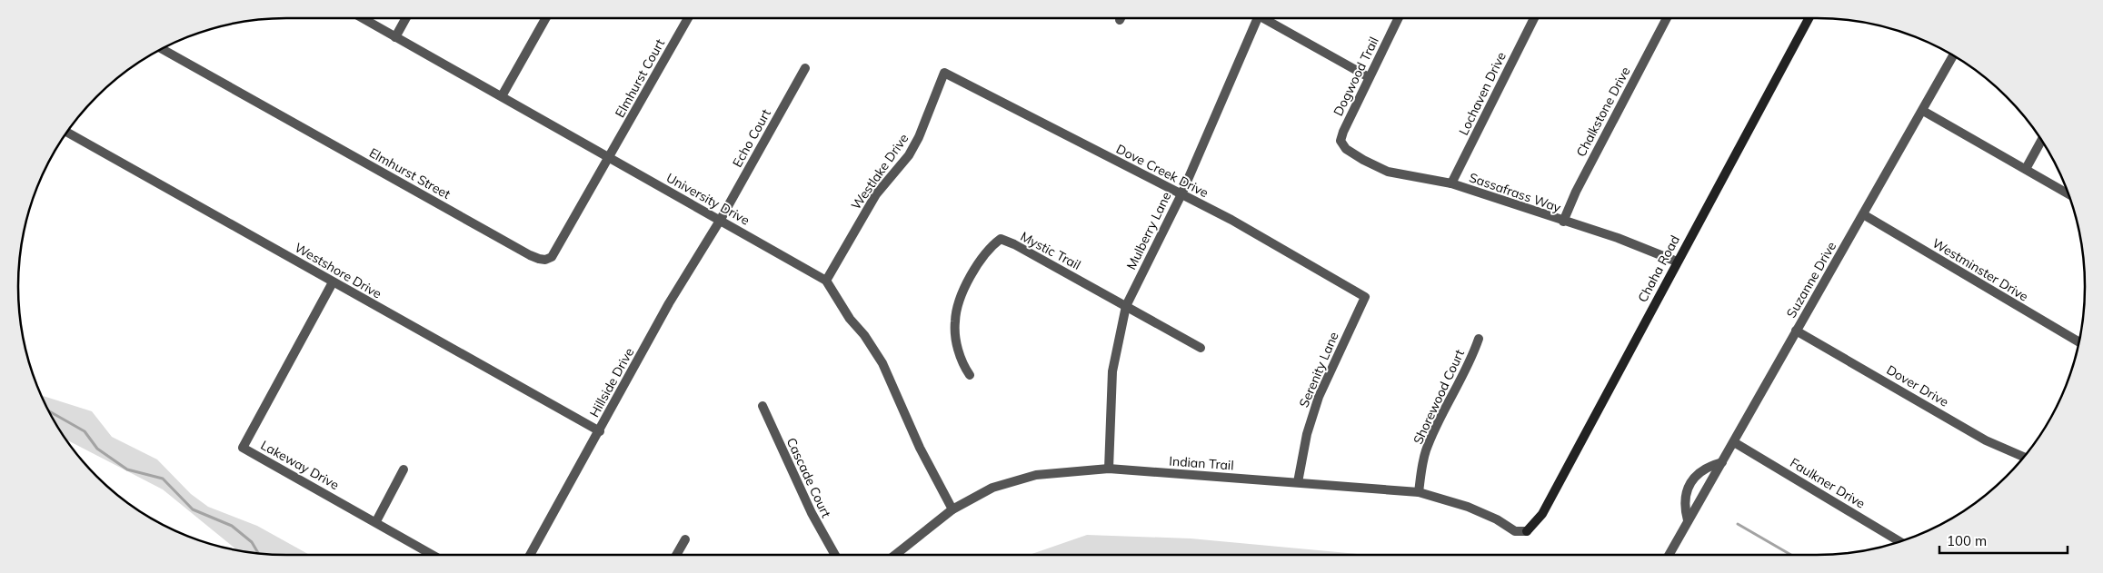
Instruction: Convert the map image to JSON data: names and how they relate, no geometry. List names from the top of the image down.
{
  "streets": {
    "street": [
      "Dogwood Trail",
      "Elmhurst Court",
      "Lochaven Drive",
      "Chalkstone Drive",
      "Echo Court",
      "Dove Creek Drive",
      "Westlake Drive",
      "Elmhurst Street",
      "Sassafrass Way",
      "University Drive",
      "Mulberry Lane",
      "Mystic Trail",
      "Chaha Road",
      "Westminster Drive",
      "Westshore Drive",
      "Suzanne Drive",
      "Serenity Lane",
      "Hillside Drive",
      "Dover Drive",
      "Shorewood Court",
      "Indian Trail",
      "Lakeway Drive",
      "Cascade Court",
      "Faulkner Drive"
    ]
  },
  "crossings": [
    ["Dogwood Trail", "Sassafrass Way"],
    ["Elmhurst Court", "Elmhurst Street"],
    ["Elmhurst Court", "University Drive"],
    ["Lochaven Drive", "Sassafrass Way"],
    ["Chalkstone Drive", "Sassafrass Way"],
    ["Echo Court", "University Drive"],
    ["Echo Court", "Hillside Drive"],
    ["Dove Creek Drive", "Westlake Drive"],
    ["Dove Creek Drive", "Mulberry Lane"],
    ["Dove Creek Drive", "Serenity Lane"],
    ["Westlake Drive", "University Drive"],
    ["Elmhurst Street", "University Drive"],
    ["Sassafrass Way", "Chaha Road"],
    ["University Drive", "Hillside Drive"],
    ["University Drive", "Indian Trail"],
    ["Mulberry Lane", "Mystic Trail"],
    ["Mulberry Lane", "Indian Trail"],
    ["Chaha Road", "Indian Trail"],
    ["Westminster Drive", "Suzanne Drive"],
    ["Westshore Drive", "Hillside Drive"],
    ["Westshore Drive", "Lakeway Drive"],
    ["Suzanne Drive", "Dover Drive"],
    ["Suzanne Drive", "Faulkner Drive"],
    ["Serenity Lane", "Indian Trail"],
    ["Shorewood Court", "Indian Trail"]
  ],
  "scale_bar": "100 m"
}
